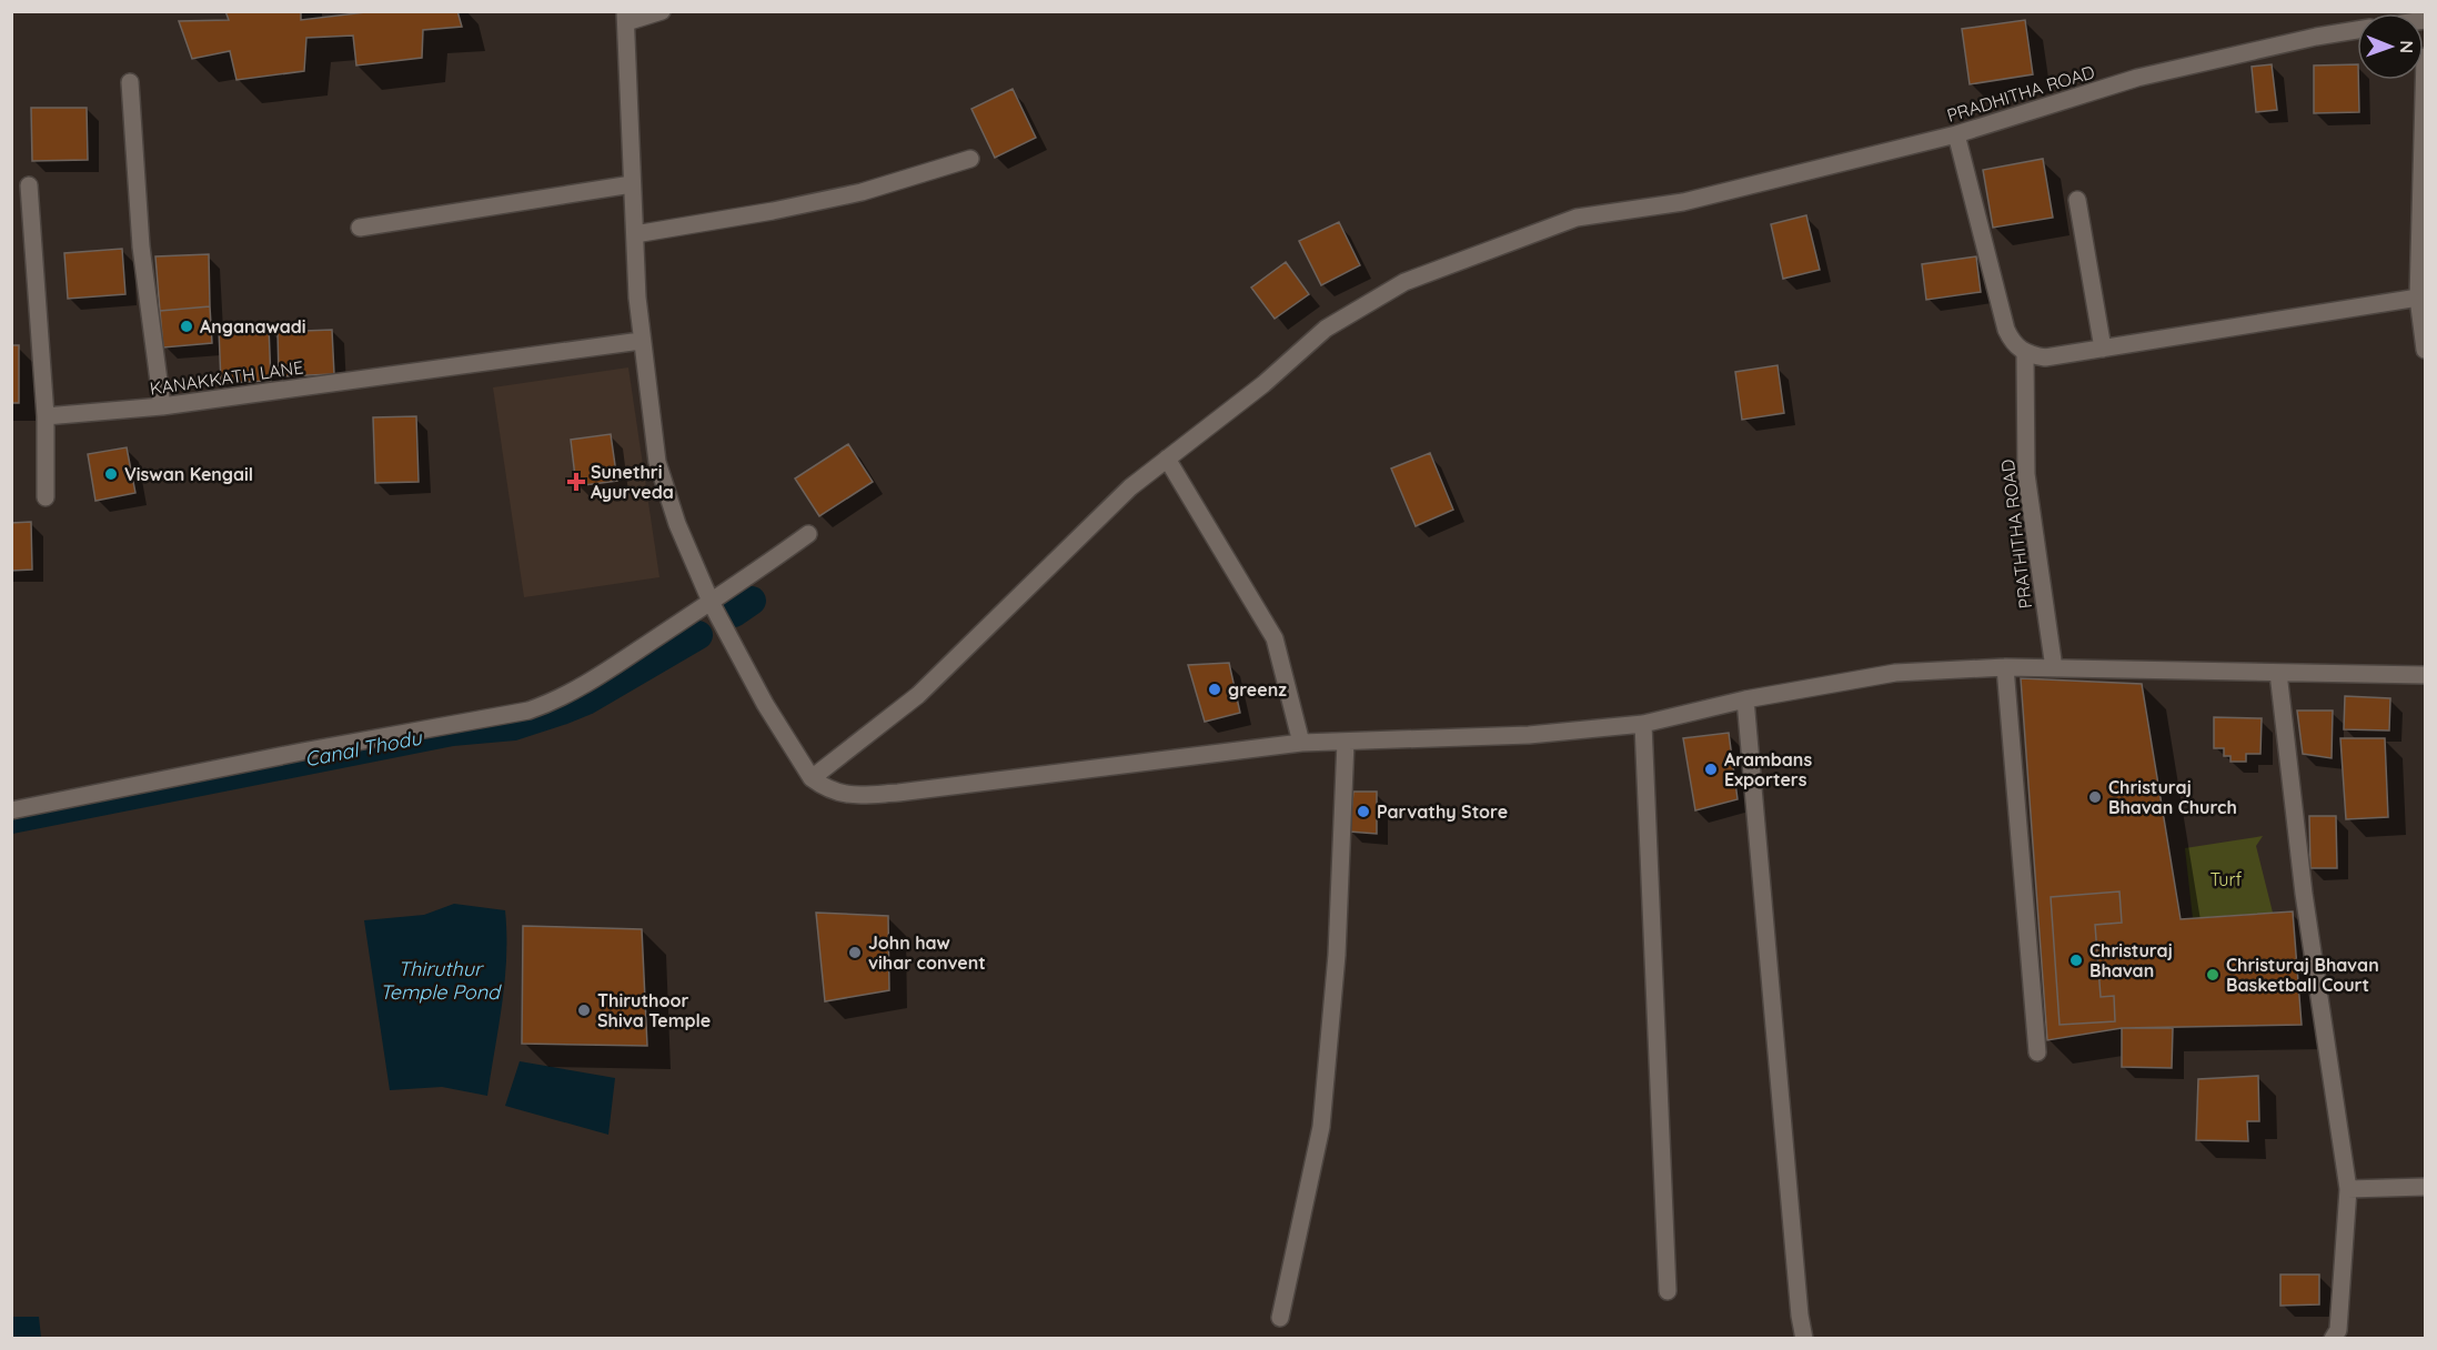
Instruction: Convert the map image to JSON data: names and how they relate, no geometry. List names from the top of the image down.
{
  "streets": {
    "street": ["PRADHITHA ROAD", "KANAKKATH LANE", "PRATHITHA ROAD"]
  },
  "water": ["Canal Thodu", "Thiruthur Temple Pond"],
  "parks": ["Turf"],
  "places": {
    "other": [
      "Anganawadi",
      "Viswan Kengail",
      "greenz",
      "Arambans Exporters",
      "Christuraj Bhavan Church",
      "Parvathy Store",
      "John haw vihar convent",
      "Christuraj Bhavan",
      "Christuraj Bhavan Basketball Court",
      "Thiruthoor Shiva Temple"
    ],
    "health": ["Sunethri Ayurveda"]
  },
  "north": "right"
}
